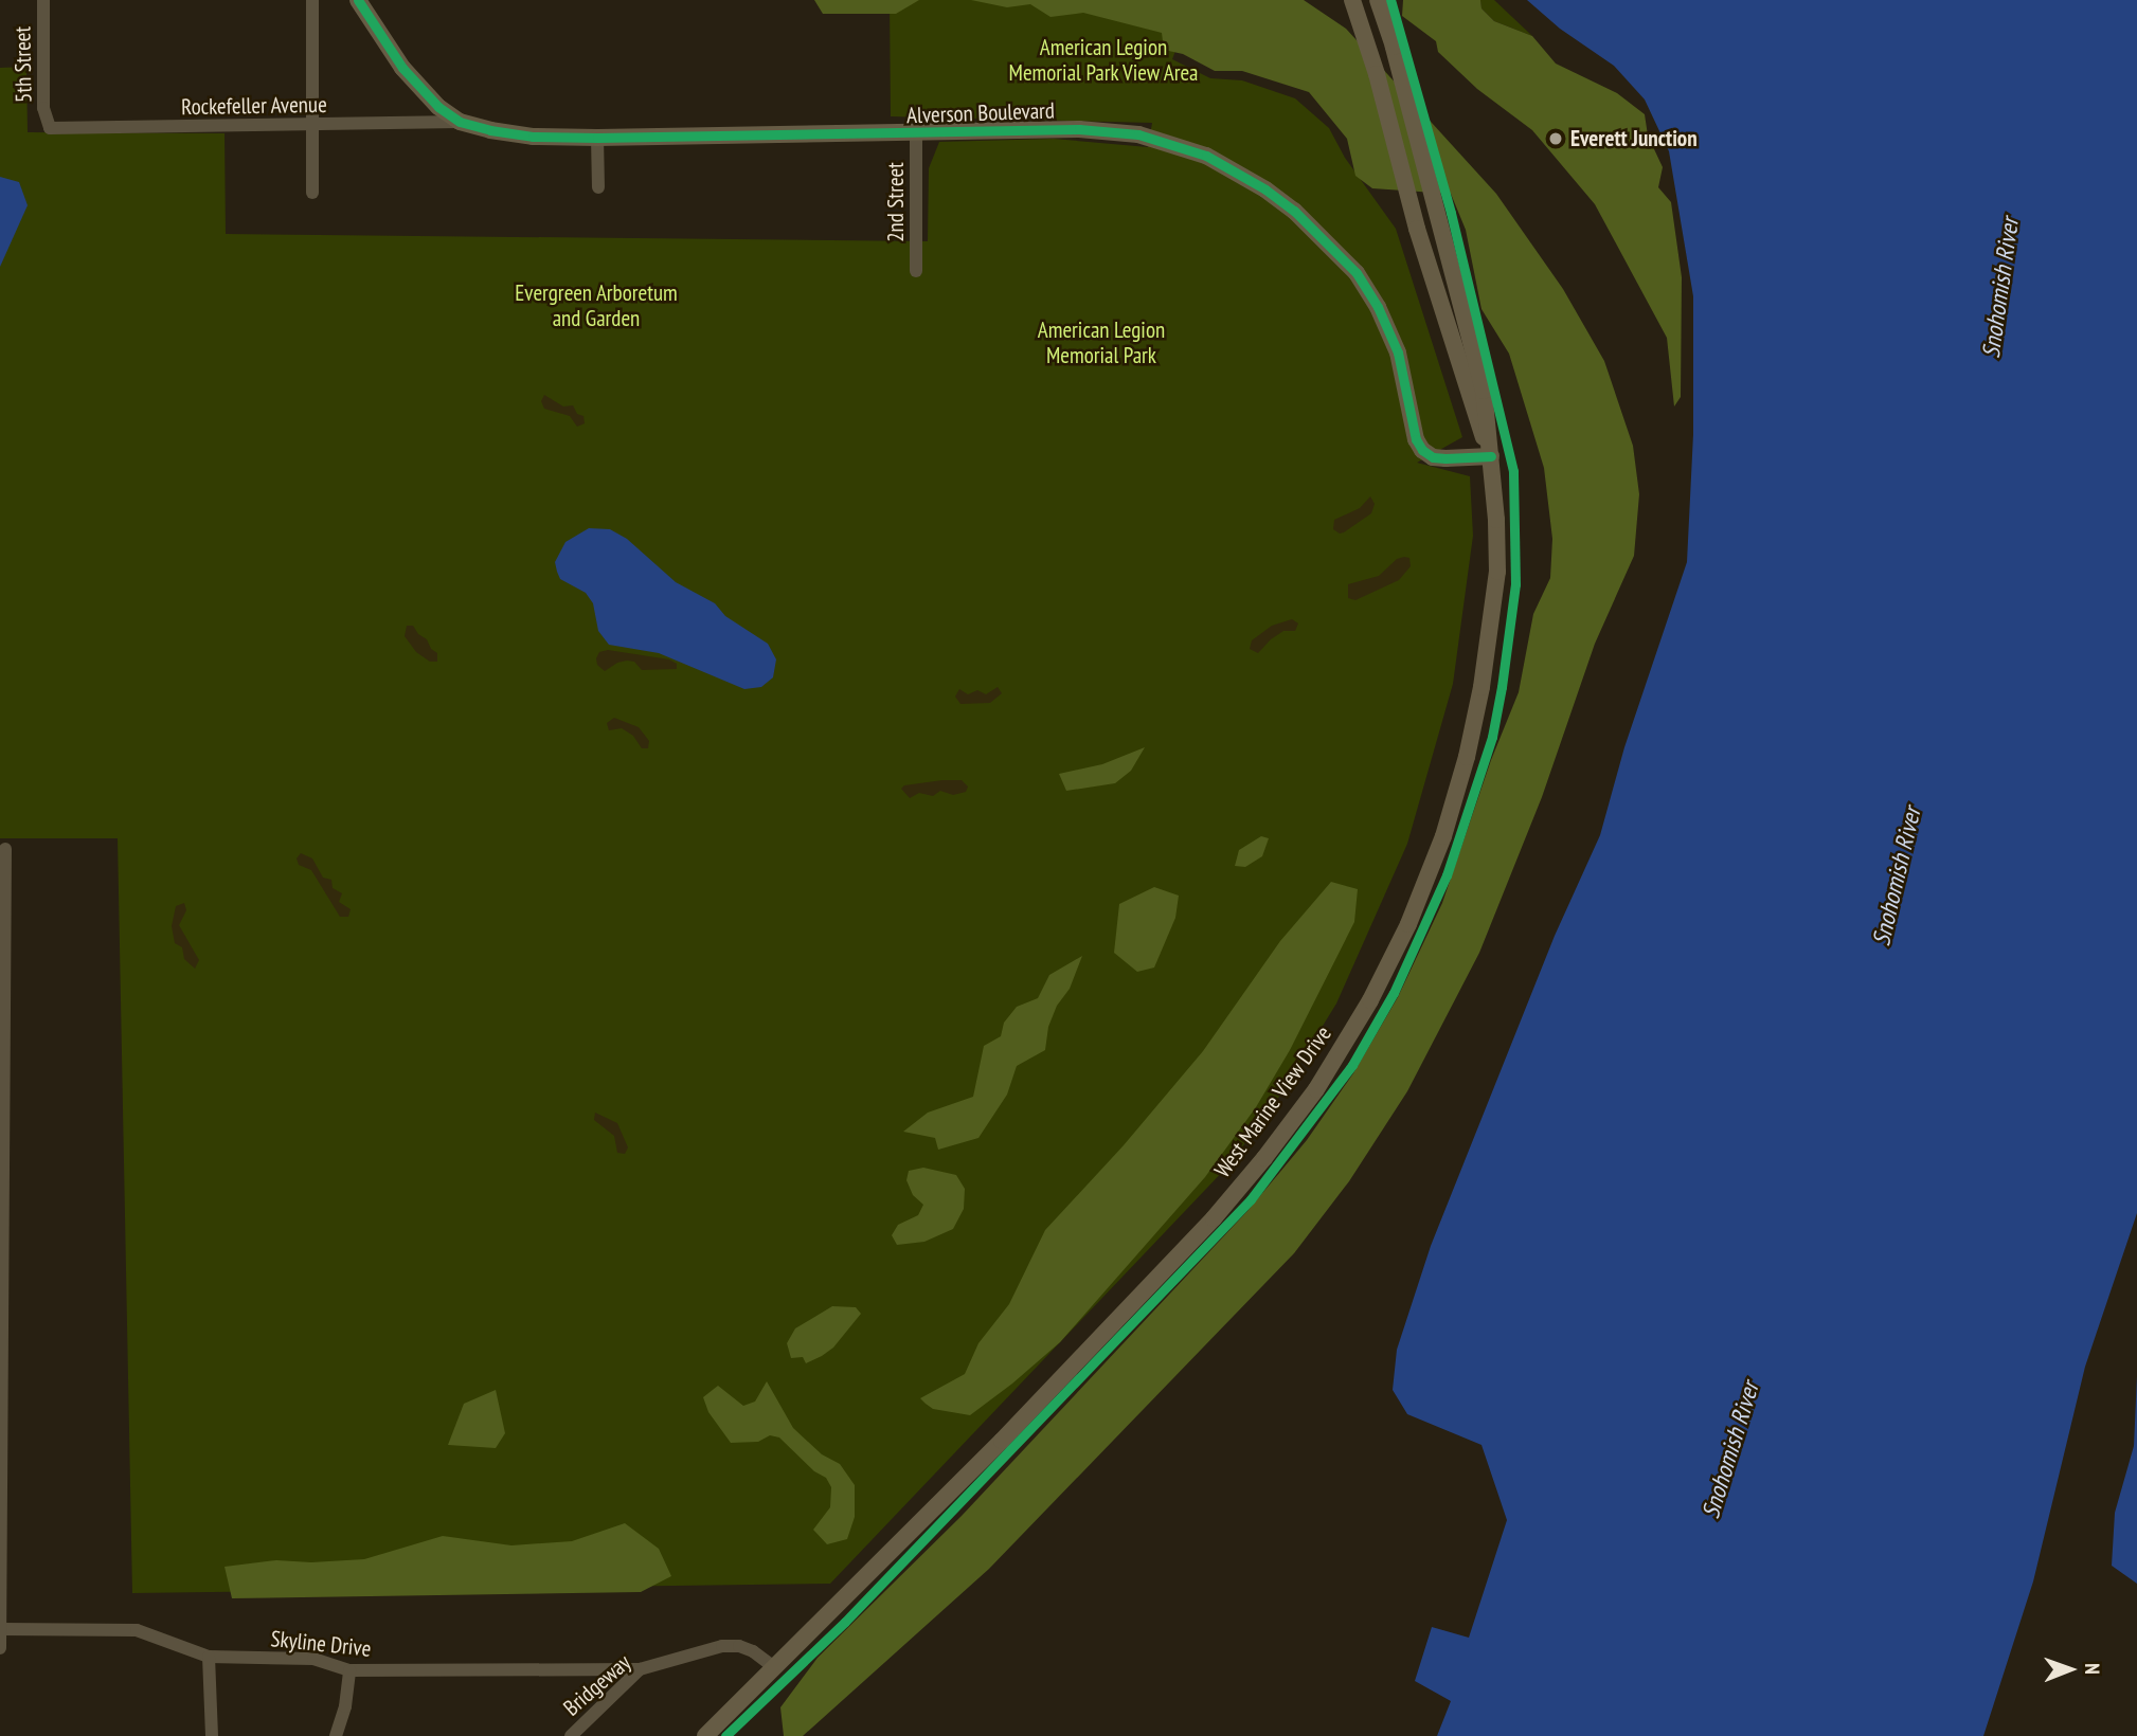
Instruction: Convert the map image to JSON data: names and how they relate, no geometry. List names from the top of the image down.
{
  "streets": {
    "main road": ["Alverson Boulevard", "West Marine View Drive"],
    "street": [
      "5th Street",
      "Rockefeller Avenue",
      "2nd Street",
      "Skyline Drive",
      "Bridgeway"
    ]
  },
  "crossings": [
    ["5th Street", "Rockefeller Avenue"],
    ["Rockefeller Avenue", "Alverson Boulevard"],
    ["Alverson Boulevard", "2nd Street"],
    ["Alverson Boulevard", "West Marine View Drive"],
    ["West Marine View Drive", "Bridgeway"],
    ["Skyline Drive", "Bridgeway"]
  ],
  "water": ["Snohomish River"],
  "parks": ["American Legion Memorial Park View Area", "Evergreen Arboretum and Garden", "American Legion Memorial Park"],
  "places": ["Everett Junction"],
  "north": "right"
}
